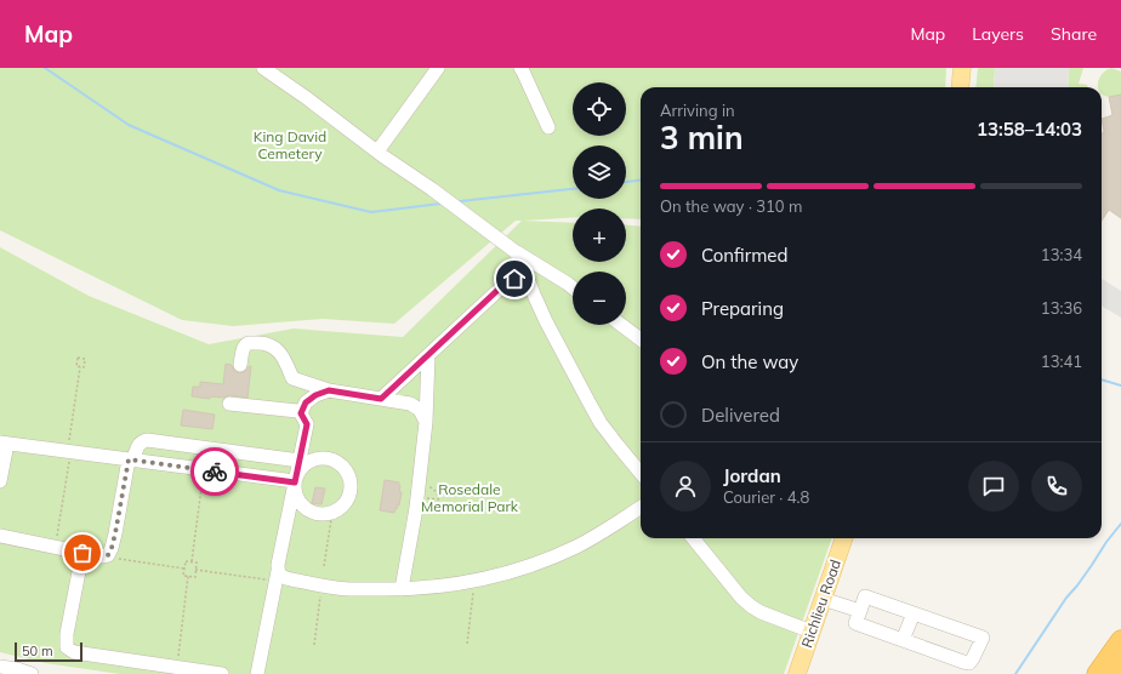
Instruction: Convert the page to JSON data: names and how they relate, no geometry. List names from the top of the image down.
{
  "streets": {
    "main road": ["Richlieu Road"]
  },
  "parks": ["King David Cemetery", "Rosedale Memorial Park"],
  "scale_bar": "50 m",
  "page": {
    "header": "Map",
    "nav": ["Map", "Layers", "Share"],
    "map_buttons": ["+", "−"],
    "heading": ["3 min", "Arriving in", "13:58–14:03"],
    "panel": ["Jordan", "Courier · 4.8"],
    "bar": "On the way · 310 m",
    "list": [
      ["Confirmed", "13:34"],
      ["Preparing", "13:36"],
      ["On the way", "13:41"],
      "Delivered"
    ],
    "scale": "50 m"
  }
}
